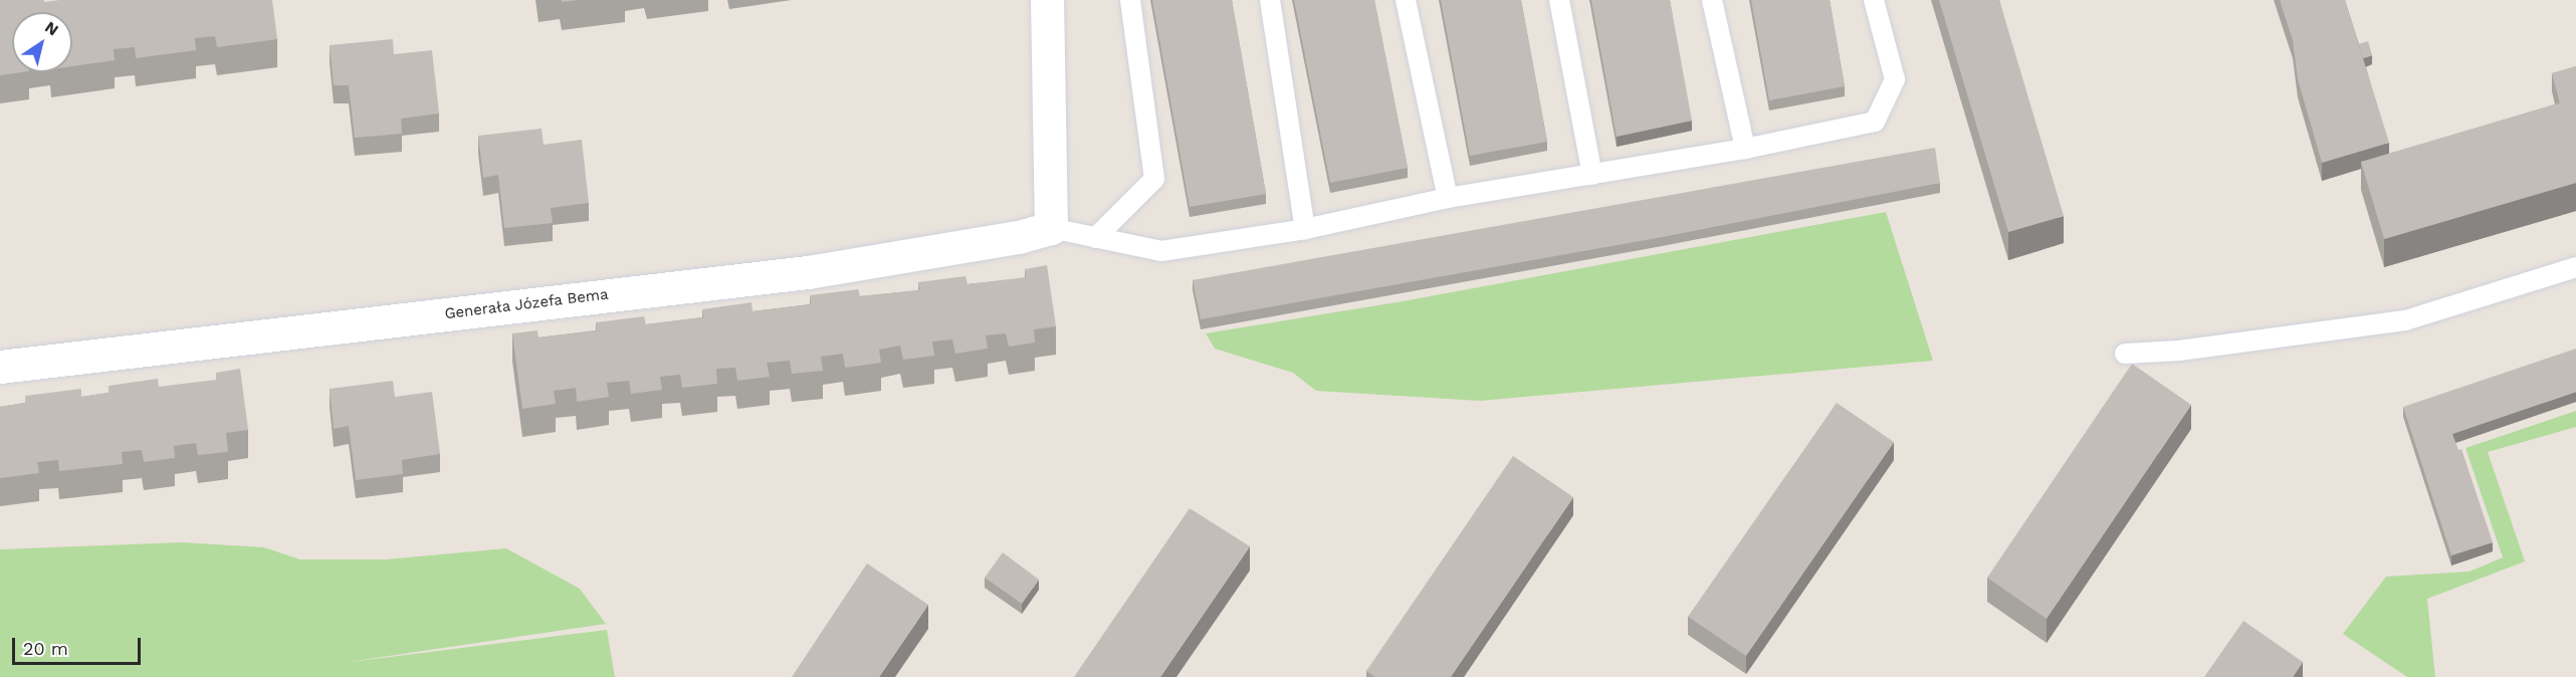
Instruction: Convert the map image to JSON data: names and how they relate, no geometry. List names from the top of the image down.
{
  "streets": {
    "street": ["Generała Józefa Bema"]
  },
  "scale_bar": "20 m",
  "north": "top right"
}
